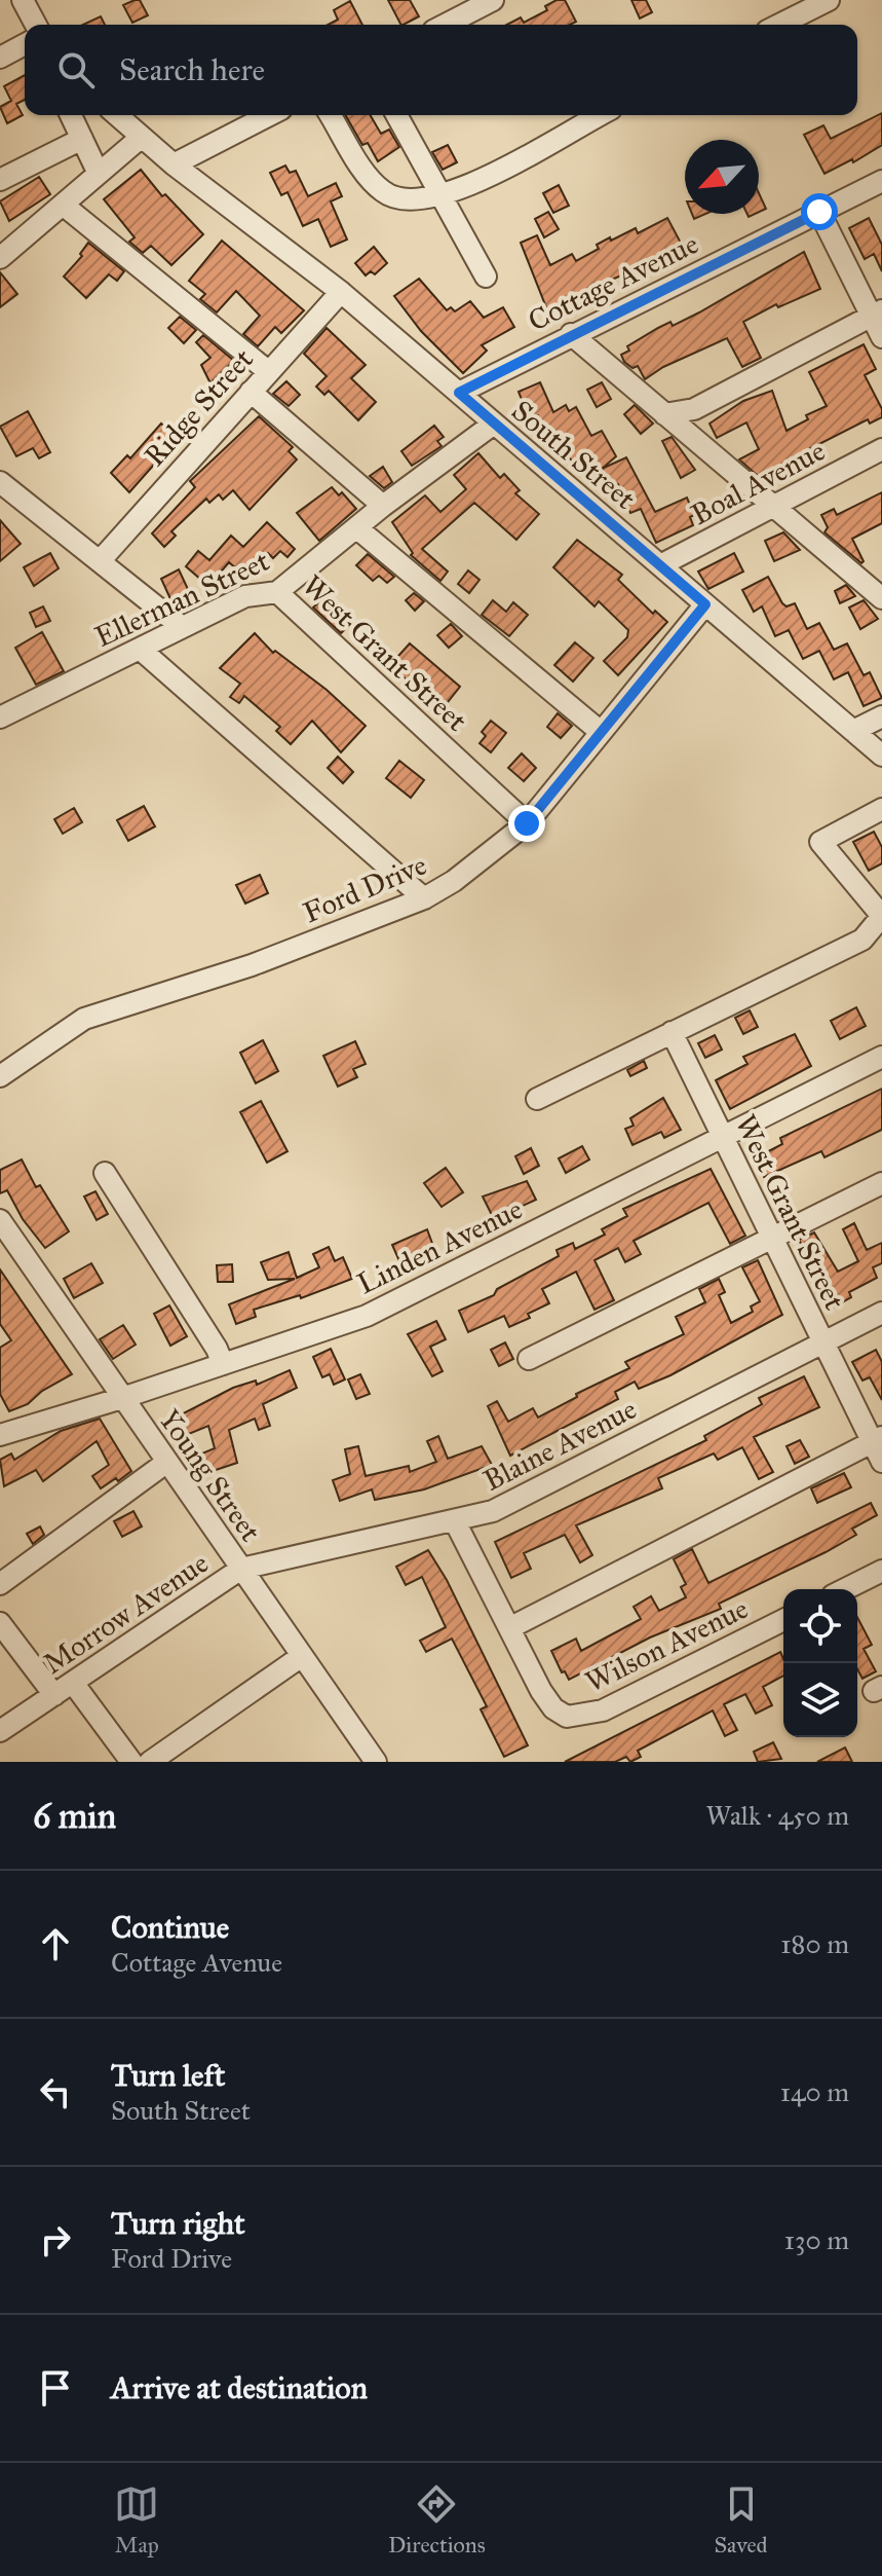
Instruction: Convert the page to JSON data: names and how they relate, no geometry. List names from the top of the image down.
{
  "streets": {
    "street": [
      "Cottage Avenue",
      "Ridge Street",
      "South Street",
      "Boal Avenue",
      "Ellerman Street",
      "West Grant Street",
      "Ford Drive",
      "Linden Avenue",
      "Blaine Avenue",
      "Young Street",
      "Morrow Avenue",
      "Wilson Avenue"
    ]
  },
  "crossings": [
    ["Cottage Avenue", "South Street"],
    ["Ridge Street", "South Street"],
    ["South Street", "Boal Avenue"],
    ["South Street", "Ellerman Street"],
    ["South Street", "Ford Drive"],
    ["Ellerman Street", "West Grant Street"],
    ["West Grant Street", "Ford Drive"],
    ["West Grant Street", "Linden Avenue"],
    ["West Grant Street", "Blaine Avenue"],
    ["Linden Avenue", "Young Street"],
    ["Blaine Avenue", "Young Street"],
    ["Blaine Avenue", "Morrow Avenue"],
    ["Young Street", "Morrow Avenue"]
  ],
  "north": "bottom left",
  "page": {
    "search": "Search here",
    "heading": ["6 min", "Walk · 450 m"],
    "list": [
      ["Continue", "Cottage Avenue", "180 m"],
      ["Turn left", "South Street", "140 m"],
      ["Turn right", "Ford Drive", "130 m"],
      "Arrive at destination"
    ],
    "nav": ["Map", "Directions", "Saved"]
  }
}
